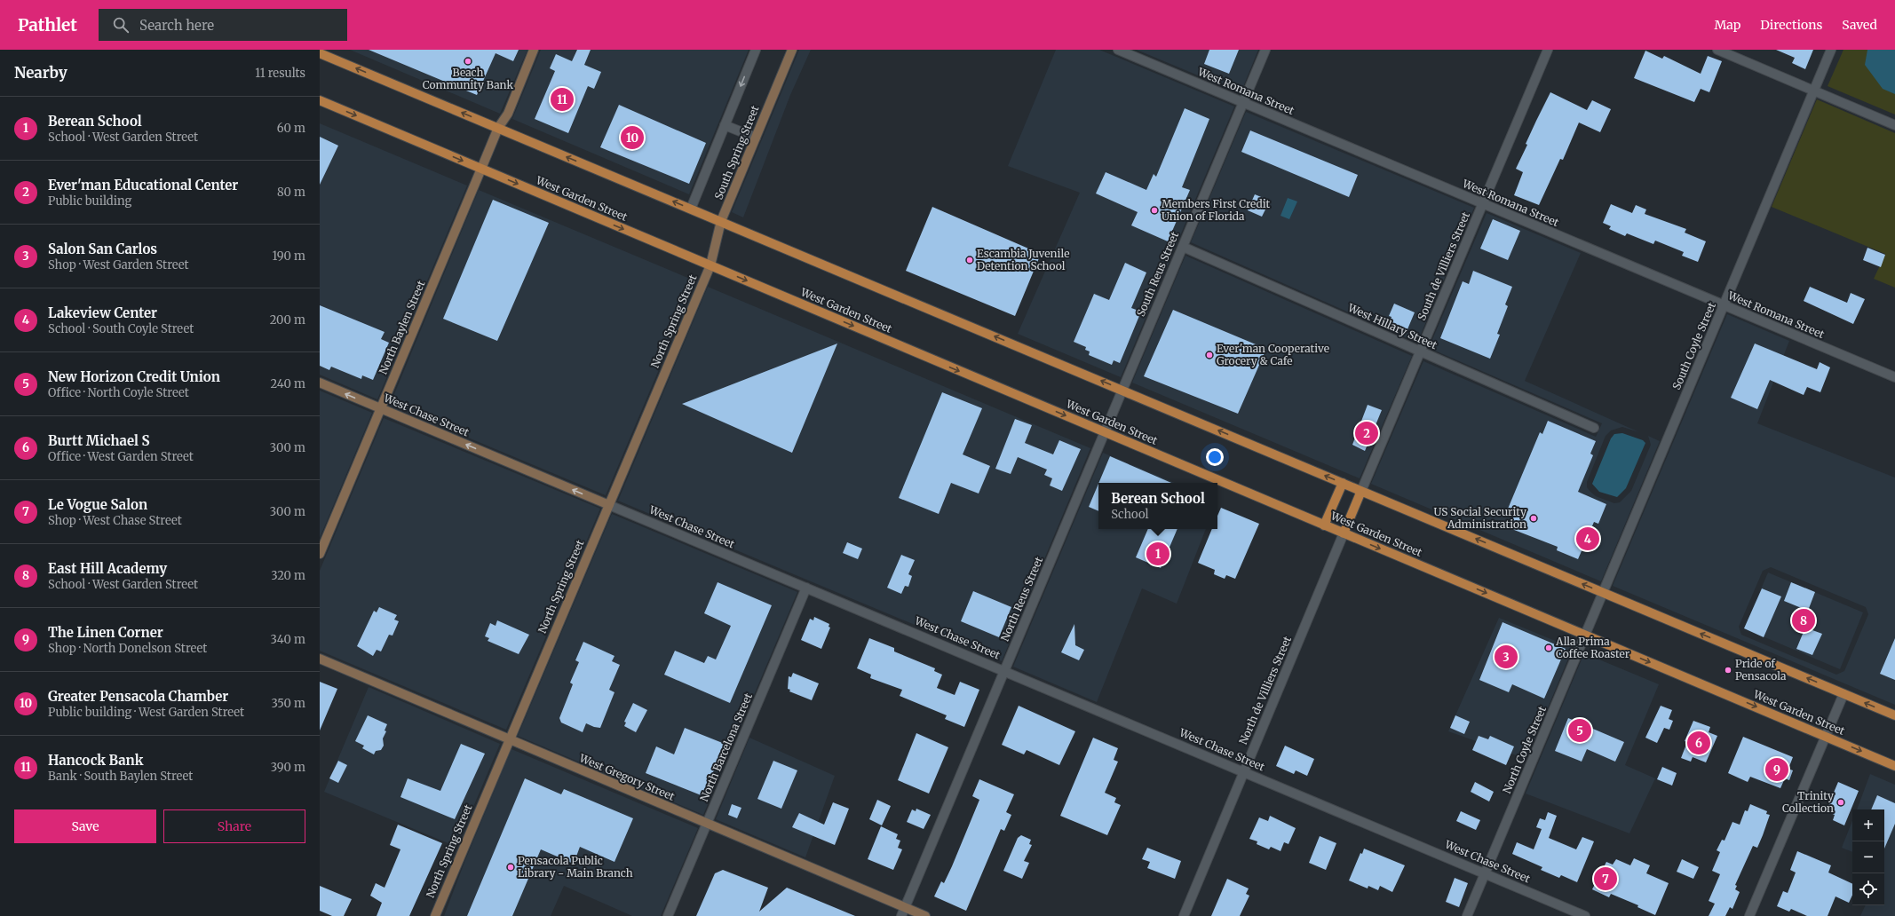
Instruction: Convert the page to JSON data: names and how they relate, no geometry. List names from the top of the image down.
{
  "streets": {
    "main road": ["West Garden Street"],
    "street": [
      "West Romana Street",
      "South Spring Street",
      "South de Villiers Street",
      "South Reus Street",
      "North Spring Street",
      "West Hillary Street",
      "North Baylen Street",
      "South Coyle Street",
      "West Chase Street",
      "North Reus Street",
      "North de Villiers Street",
      "North Barcelona Street",
      "North Coyle Street",
      "West Gregory Street"
    ]
  },
  "crossings": [
    ["West Romana Street", "South de Villiers Street"],
    ["West Romana Street", "South Reus Street"],
    ["West Romana Street", "South Coyle Street"],
    ["South Spring Street", "West Garden Street"],
    ["South Spring Street", "North Spring Street"],
    ["West Garden Street", "North Spring Street"],
    ["West Garden Street", "North Baylen Street"],
    ["West Garden Street", "North Reus Street"],
    ["West Garden Street", "North de Villiers Street"],
    ["West Garden Street", "North Coyle Street"],
    ["South de Villiers Street", "West Hillary Street"],
    ["South Reus Street", "West Hillary Street"],
    ["South Reus Street", "North Reus Street"],
    ["North Spring Street", "West Chase Street"],
    ["North Spring Street", "West Gregory Street"],
    ["North Baylen Street", "West Chase Street"],
    ["South Coyle Street", "North Coyle Street"],
    ["West Chase Street", "North Reus Street"],
    ["West Chase Street", "North de Villiers Street"],
    ["West Chase Street", "North Barcelona Street"],
    ["West Chase Street", "North Coyle Street"],
    ["North Reus Street", "West Gregory Street"],
    ["North Barcelona Street", "West Gregory Street"]
  ],
  "places": [
    "Beach Community Bank",
    "Members First Credit Union of Florida",
    "Escambia Juvenile Detention School",
    "Ever'man Cooperative Grocery & Cafe",
    "US Social Security Administration",
    "Alla Prima Coffee Roaster",
    "Pride of Pensacola",
    "Trinity Collection",
    "Pensacola Public Library - Main Branch"
  ],
  "page": {
    "header": "Pathlet",
    "search": "Search here",
    "nav": ["Map", "Directions", "Saved"],
    "heading": ["Nearby", "11 results"],
    "pins": [
      "11",
      "10",
      "2",
      "4",
      "1",
      "8",
      "3",
      "5",
      "6",
      "9",
      "7"
    ],
    "list": [
      {
        "mark": "1",
        "name": "Berean School",
        "note": "School · West Garden Street",
        "value": "60 m"
      },
      {
        "mark": "2",
        "name": "Ever'man Educational Center",
        "note": "Public building",
        "value": "80 m"
      },
      {
        "mark": "3",
        "name": "Salon San Carlos",
        "note": "Shop · West Garden Street",
        "value": "190 m"
      },
      {
        "mark": "4",
        "name": "Lakeview Center",
        "note": "School · South Coyle Street",
        "value": "200 m"
      },
      {
        "mark": "5",
        "name": "New Horizon Credit Union",
        "note": "Office · North Coyle Street",
        "value": "240 m"
      },
      {
        "mark": "6",
        "name": "Burtt Michael S",
        "note": "Office · West Garden Street",
        "value": "300 m"
      },
      {
        "mark": "7",
        "name": "Le Vogue Salon",
        "note": "Shop · West Chase Street",
        "value": "300 m"
      },
      {
        "mark": "8",
        "name": "East Hill Academy",
        "note": "School · West Garden Street",
        "value": "320 m"
      },
      {
        "mark": "9",
        "name": "The Linen Corner",
        "note": "Shop · North Donelson Street",
        "value": "340 m"
      },
      {
        "mark": "10",
        "name": "Greater Pensacola Chamber",
        "note": "Public building · West Garden Street",
        "value": "350 m"
      },
      {
        "mark": "11",
        "name": "Hancock Bank",
        "note": "Bank · South Baylen Street",
        "value": "390 m"
      }
    ],
    "popup": ["Berean School", "School"],
    "buttons": ["Save", "Share"],
    "map_buttons": ["+", "−"]
  }
}
